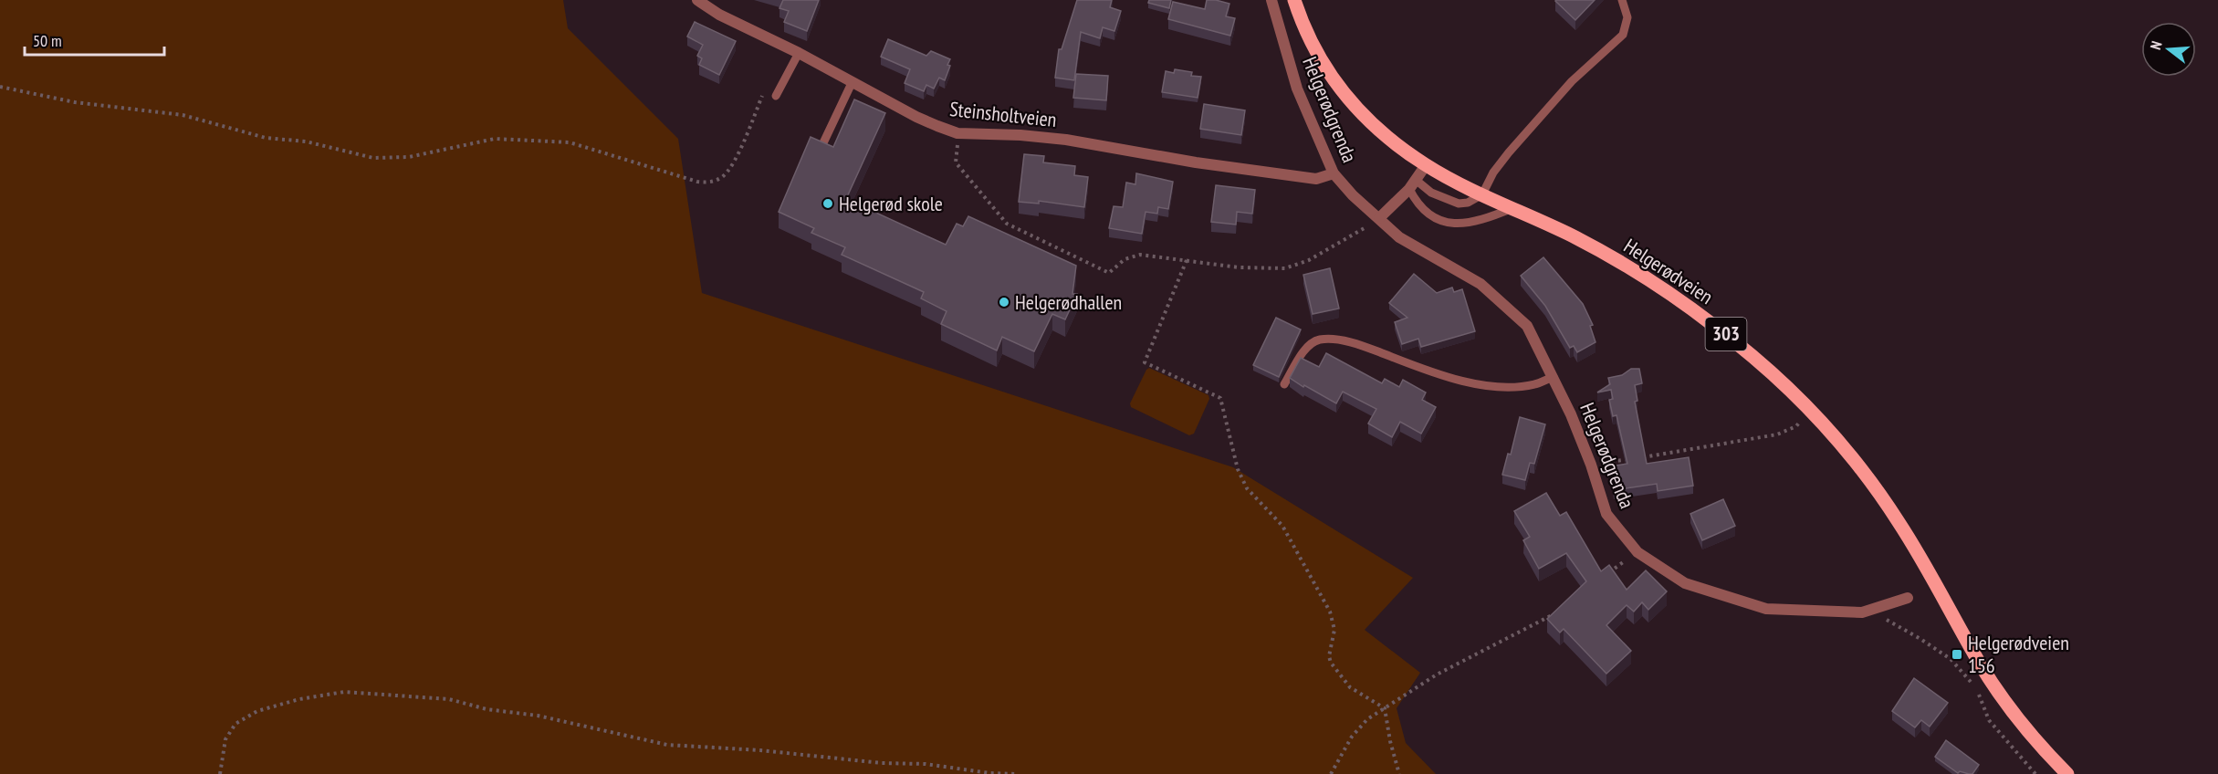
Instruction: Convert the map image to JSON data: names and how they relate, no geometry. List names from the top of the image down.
{
  "streets": {
    "main road": ["Helgerødveien", "303"],
    "street": ["Helgerødgrenda", "Steinsholtveien"]
  },
  "crossings": [
    ["Helgerødgrenda", "Steinsholtveien"]
  ],
  "places": {
    "other": ["Helgerød skole", "Helgerødhallen"],
    "transit": ["Helgerødveien 156"]
  },
  "scale_bar": "50 m",
  "north": "left"
}
